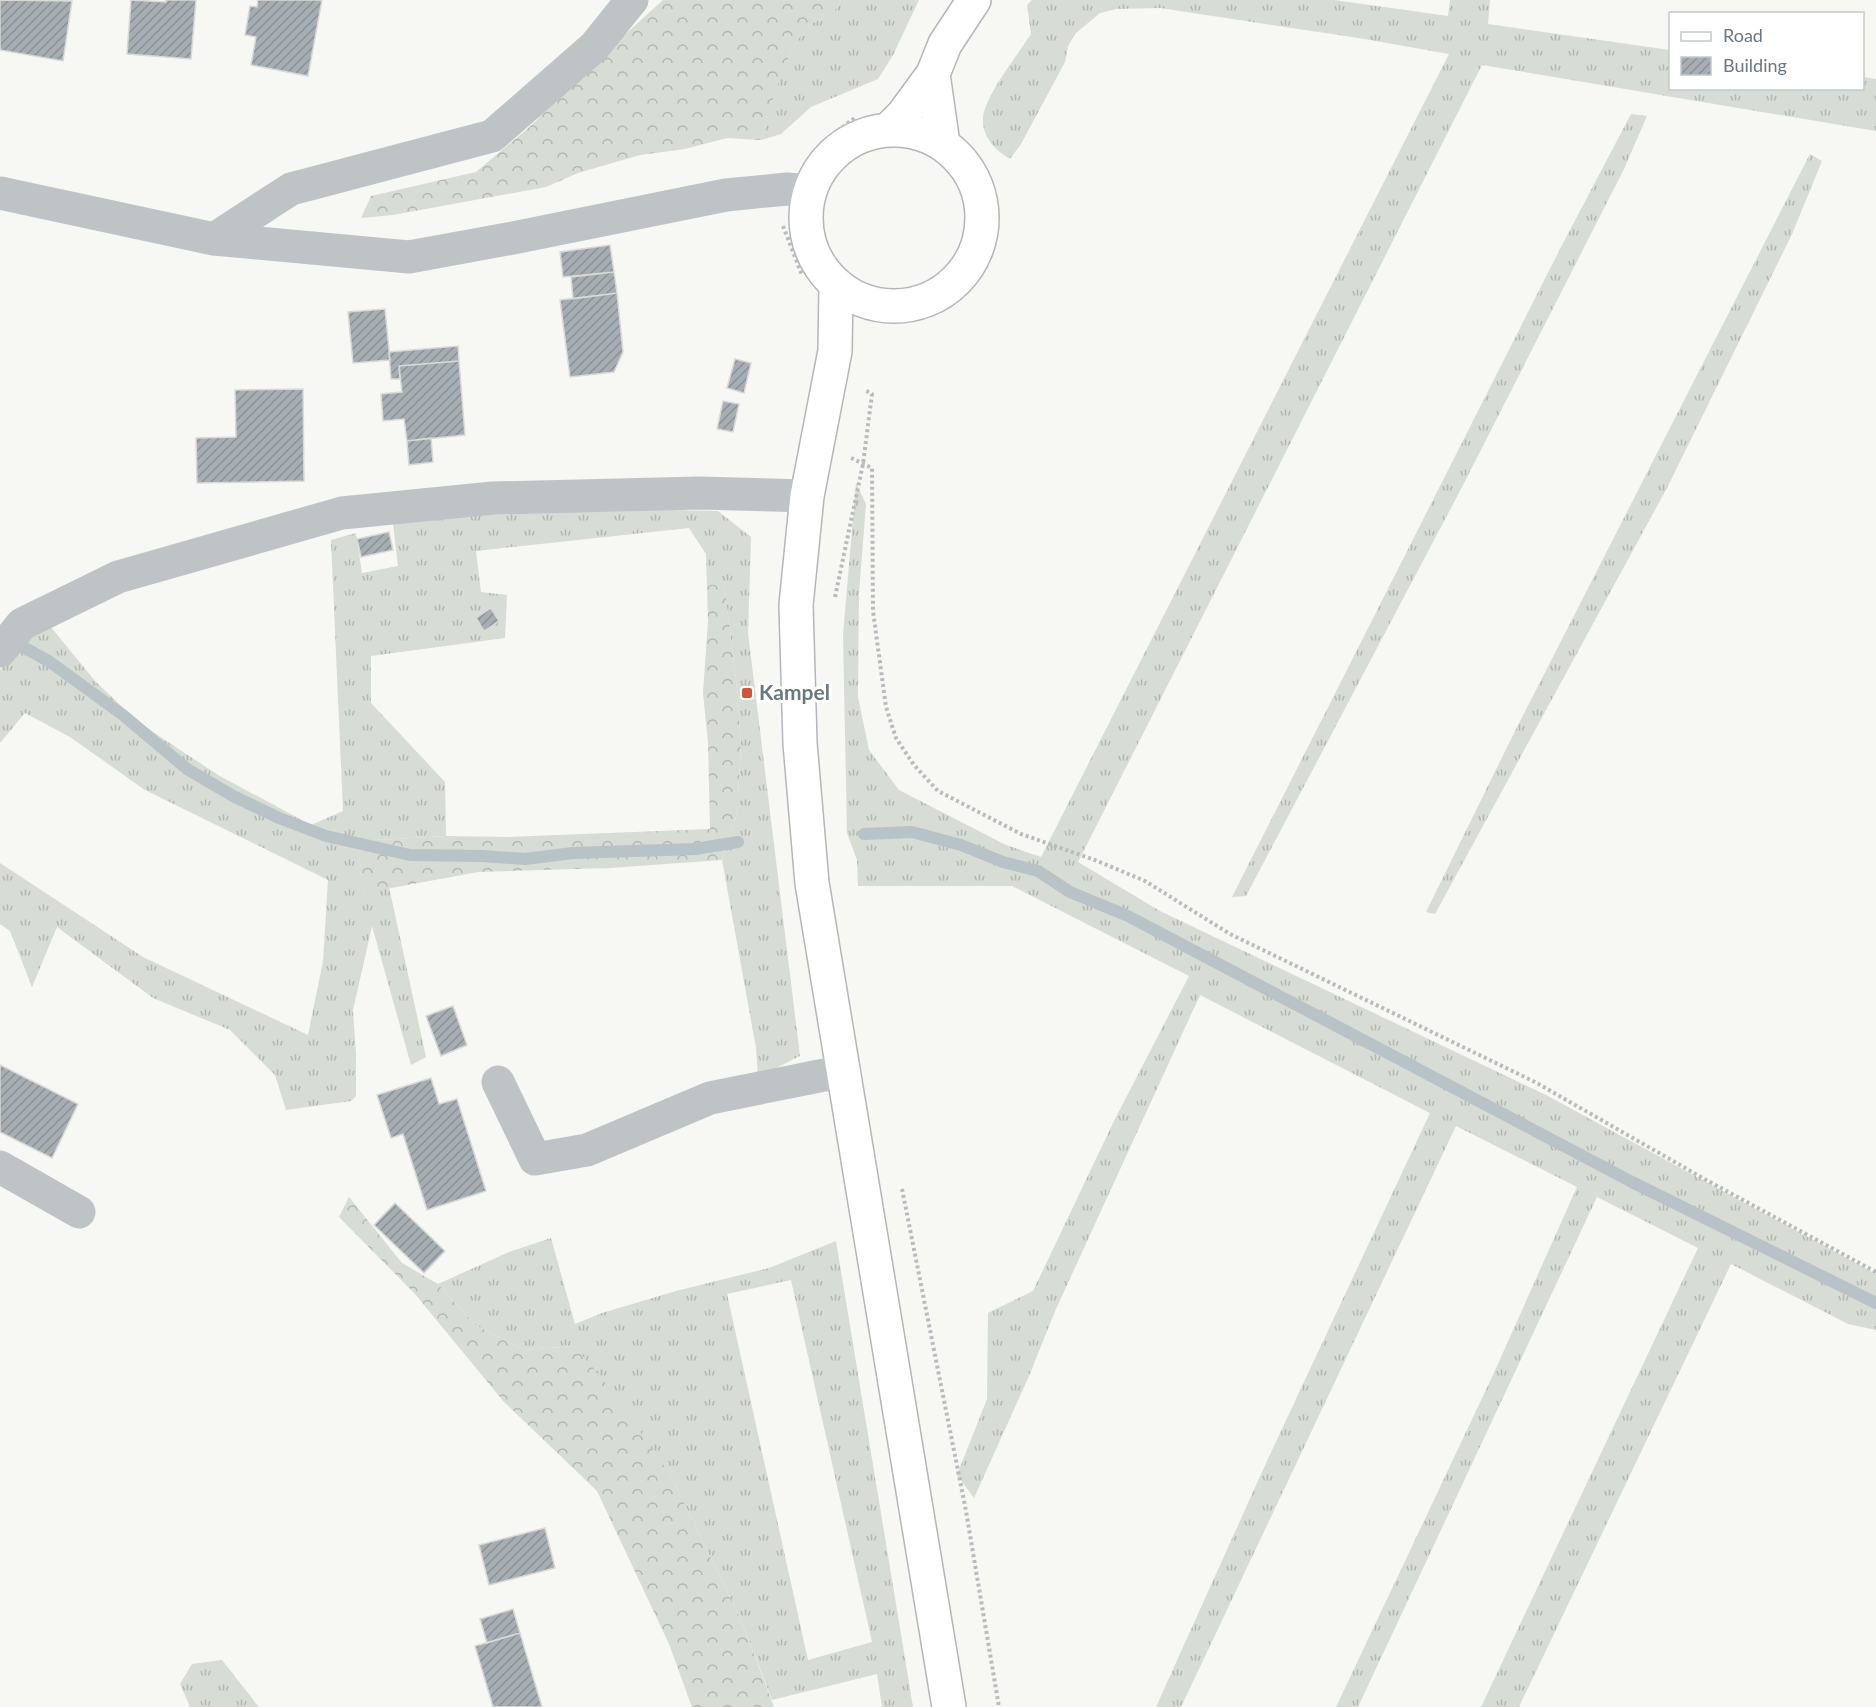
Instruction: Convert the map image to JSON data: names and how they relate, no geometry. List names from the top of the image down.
{
  "places": {
    "transit": ["Kampel"]
  },
  "legend": ["Road", "Building"]
}
